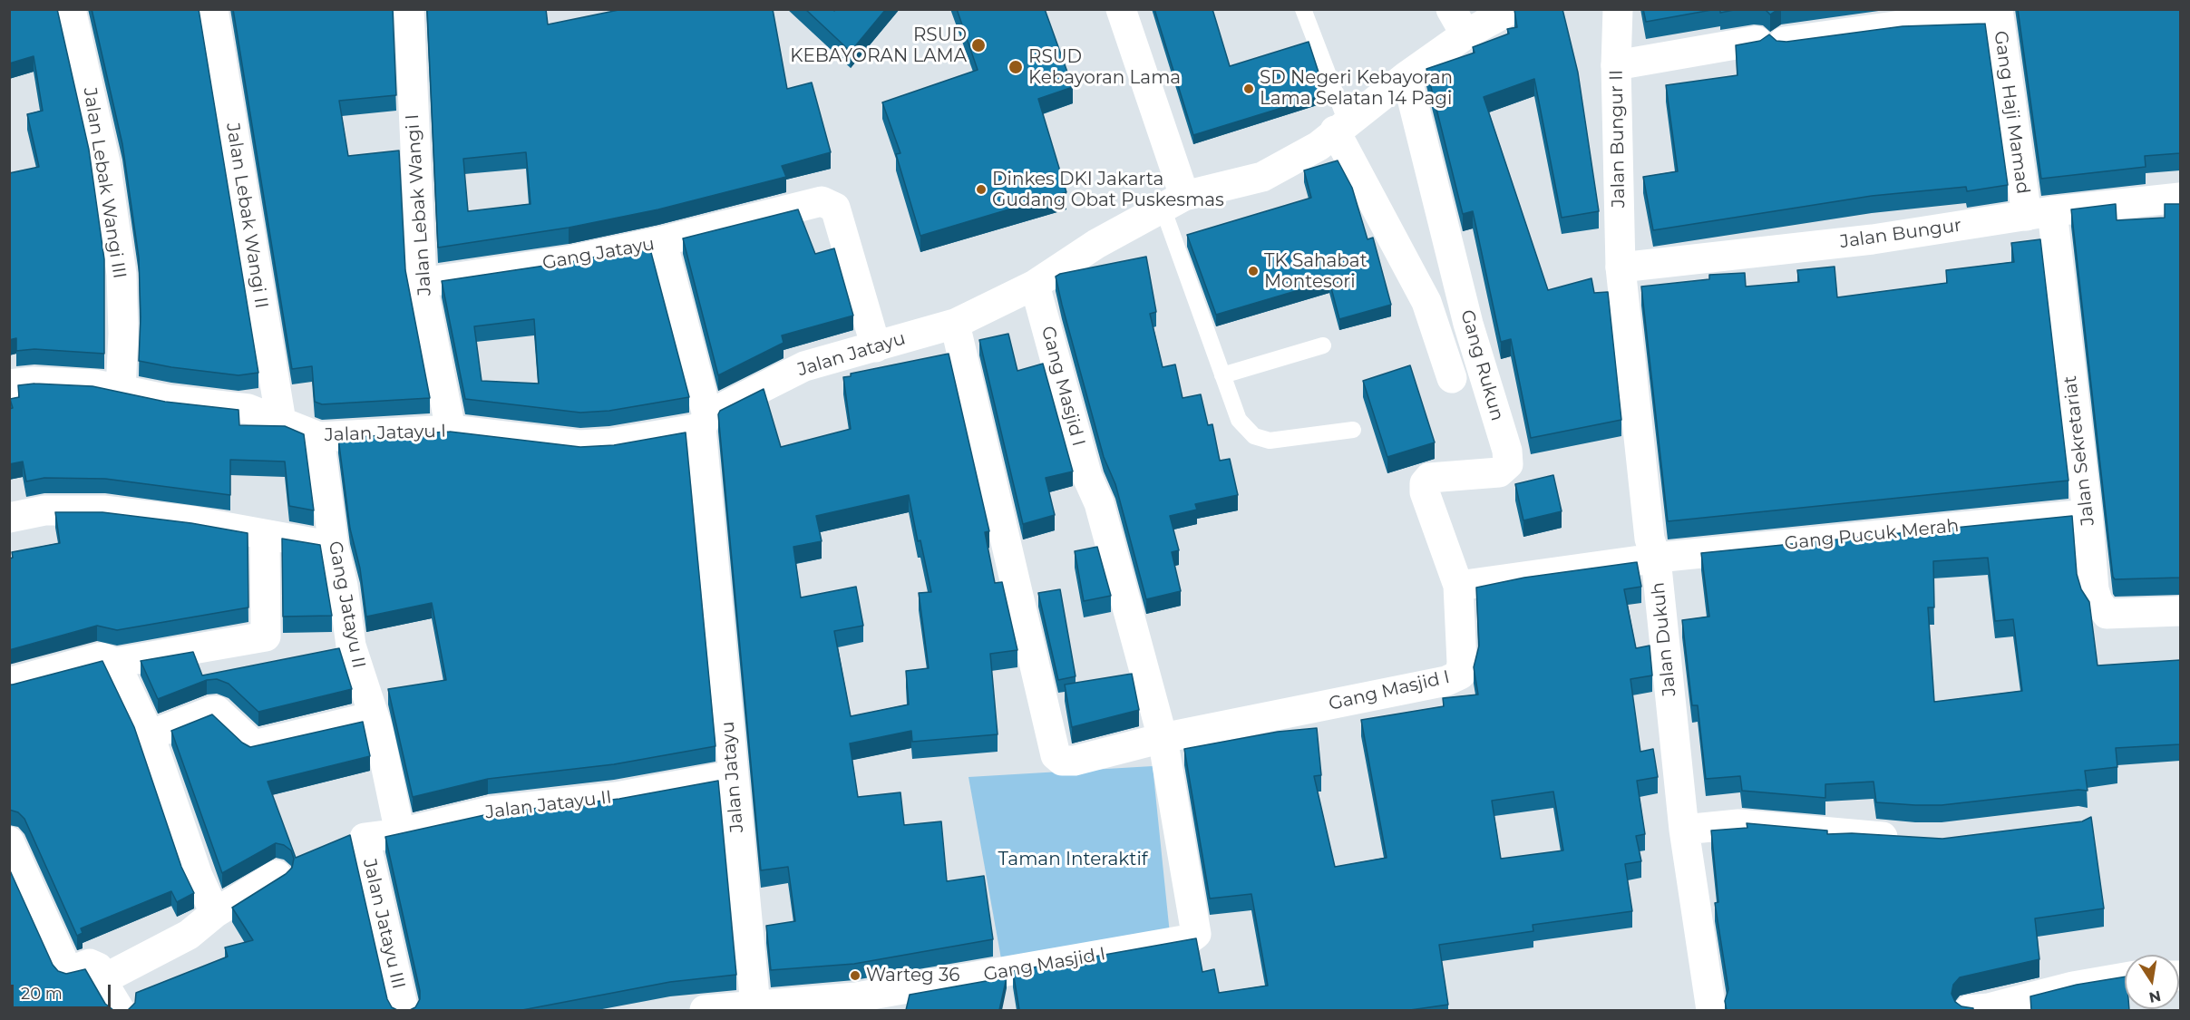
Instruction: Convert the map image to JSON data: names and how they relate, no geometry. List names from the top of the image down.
{
  "streets": {
    "street": [
      "Gang Haji Mamad",
      "Jalan Bungur II",
      "Jalan Lebak Wangi III",
      "Jalan Lebak Wangi I",
      "Jalan Lebak Wangi II",
      "Jalan Bungur",
      "Gang Jatayu",
      "Jalan Jatayu",
      "Gang Rukun",
      "Gang Masjid I",
      "Jalan Jatayu I",
      "Jalan Sekretariat",
      "Gang Pucuk Merah",
      "Gang Jatayu II",
      "Jalan Dukuh",
      "Jalan Jatayu II",
      "Jalan Jatayu III"
    ]
  },
  "crossings": [
    ["Gang Haji Mamad", "Jalan Bungur"],
    ["Gang Haji Mamad", "Jalan Sekretariat"],
    ["Jalan Bungur II", "Jalan Bungur"],
    ["Jalan Bungur II", "Jalan Dukuh"],
    ["Jalan Lebak Wangi III", "Jalan Jatayu I"],
    ["Jalan Lebak Wangi I", "Gang Jatayu"],
    ["Jalan Lebak Wangi I", "Jalan Jatayu I"],
    ["Jalan Lebak Wangi II", "Jalan Jatayu I"],
    ["Jalan Bungur", "Jalan Sekretariat"],
    ["Jalan Bungur", "Jalan Dukuh"],
    ["Gang Jatayu", "Jalan Jatayu"],
    ["Gang Jatayu", "Jalan Jatayu I"],
    ["Jalan Jatayu", "Gang Rukun"],
    ["Jalan Jatayu", "Gang Masjid I"],
    ["Jalan Jatayu", "Jalan Jatayu I"],
    ["Jalan Jatayu", "Jalan Jatayu II"],
    ["Gang Rukun", "Gang Masjid I"],
    ["Jalan Jatayu I", "Gang Jatayu II"],
    ["Jalan Sekretariat", "Gang Pucuk Merah"],
    ["Gang Pucuk Merah", "Jalan Dukuh"],
    ["Gang Jatayu II", "Jalan Jatayu II"],
    ["Jalan Jatayu II", "Jalan Jatayu III"]
  ],
  "parks": ["Taman Interaktif"],
  "places": [
    "RSUD KEBAYORAN LAMA",
    "RSUD Kebayoran Lama",
    "SD Negeri Kebayoran Lama Selatan 14 Pagi",
    "Dinkes DKI Jakarta Gudang Obat Puskesmas",
    "TK Sahabat Montesori",
    "Warteg 36"
  ],
  "scale_bar": "20 m",
  "north": "bottom"
}
